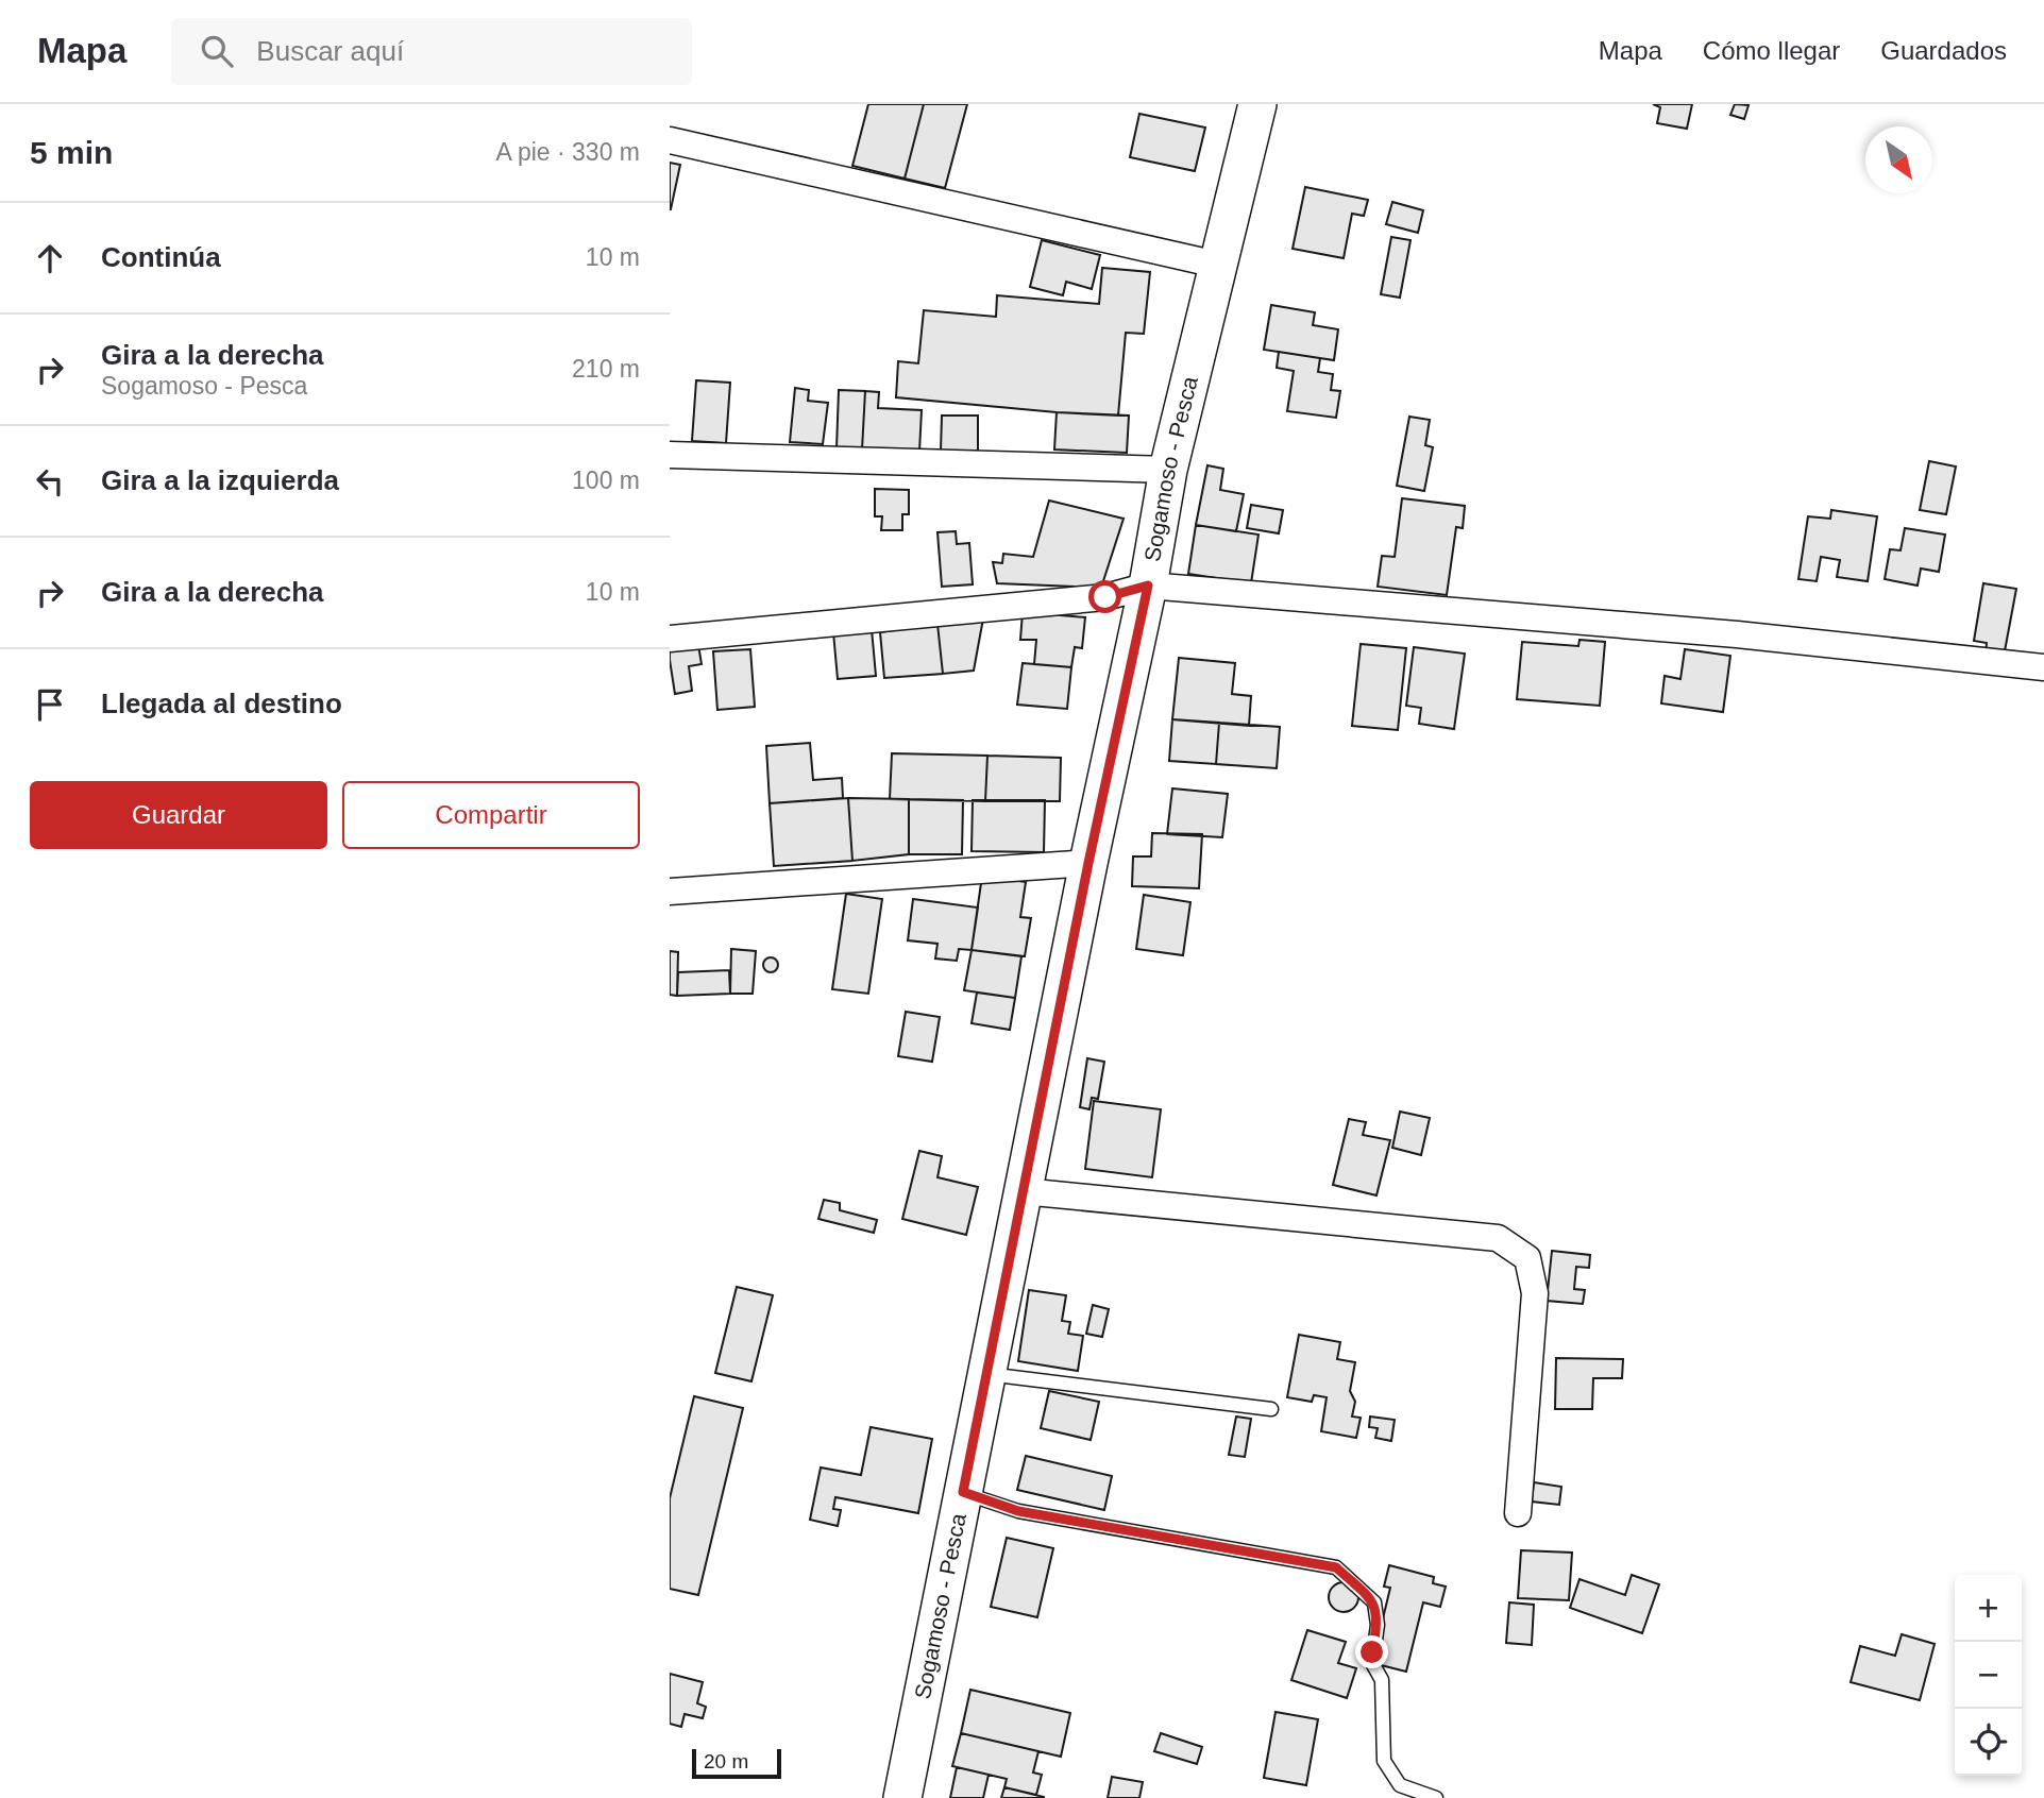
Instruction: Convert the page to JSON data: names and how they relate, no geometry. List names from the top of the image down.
{
  "streets": {
    "main road": ["Sogamoso - Pesca"]
  },
  "scale_bar": "20 m",
  "north": "bottom right",
  "page": {
    "header": "Mapa",
    "search": "Buscar aquí",
    "nav": ["Mapa", "Cómo llegar", "Guardados"],
    "heading": ["5 min", "A pie · 330 m"],
    "list": [
      ["Continúa", "10 m"],
      ["Gira a la derecha", "Sogamoso - Pesca", "210 m"],
      ["Gira a la izquierda", "100 m"],
      ["Gira a la derecha", "10 m"],
      "Llegada al destino"
    ],
    "buttons": ["Guardar", "Compartir"],
    "map_buttons": ["+", "−"],
    "scale": "20 m"
  }
}
